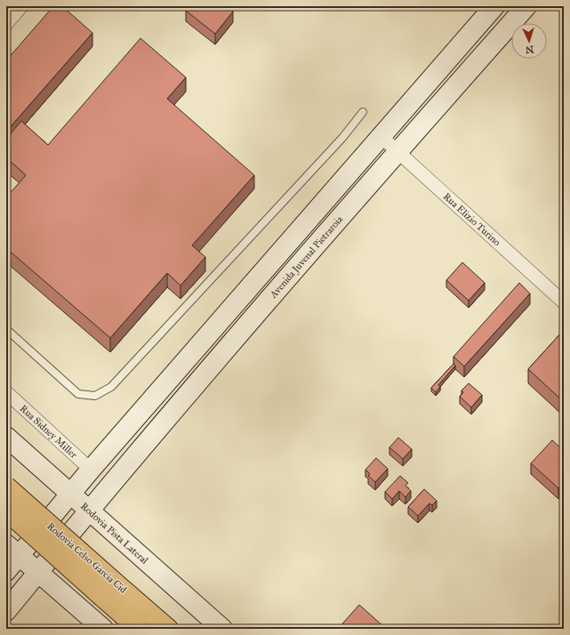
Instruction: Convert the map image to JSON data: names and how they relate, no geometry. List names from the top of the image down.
{
  "streets": {
    "highway": ["Rodovia Celso Garcia Cid"],
    "street": [
      "Rua Elizio Turino",
      "Avenida Juvenal Pietraroia",
      "Rua Sidney Miller",
      "Rodovia Pista Lateral"
    ]
  },
  "crossings": [
    ["Rua Elizio Turino", "Avenida Juvenal Pietraroia"],
    ["Avenida Juvenal Pietraroia", "Rodovia Pista Lateral"]
  ],
  "north": "bottom"
}
